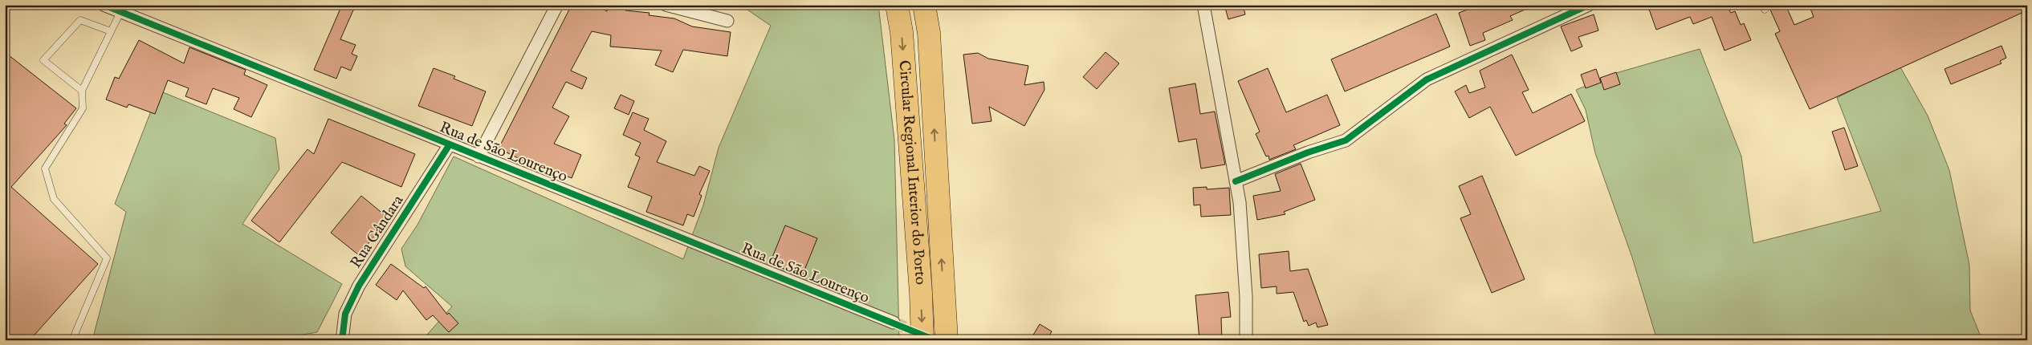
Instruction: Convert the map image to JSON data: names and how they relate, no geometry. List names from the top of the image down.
{
  "streets": {
    "highway": ["Circular Regional Interior do Porto"],
    "street": ["Rua de São Lourenço", "Rua Gândara"]
  },
  "crossings": [
    ["Rua de São Lourenço", "Rua Gândara"]
  ]
}
